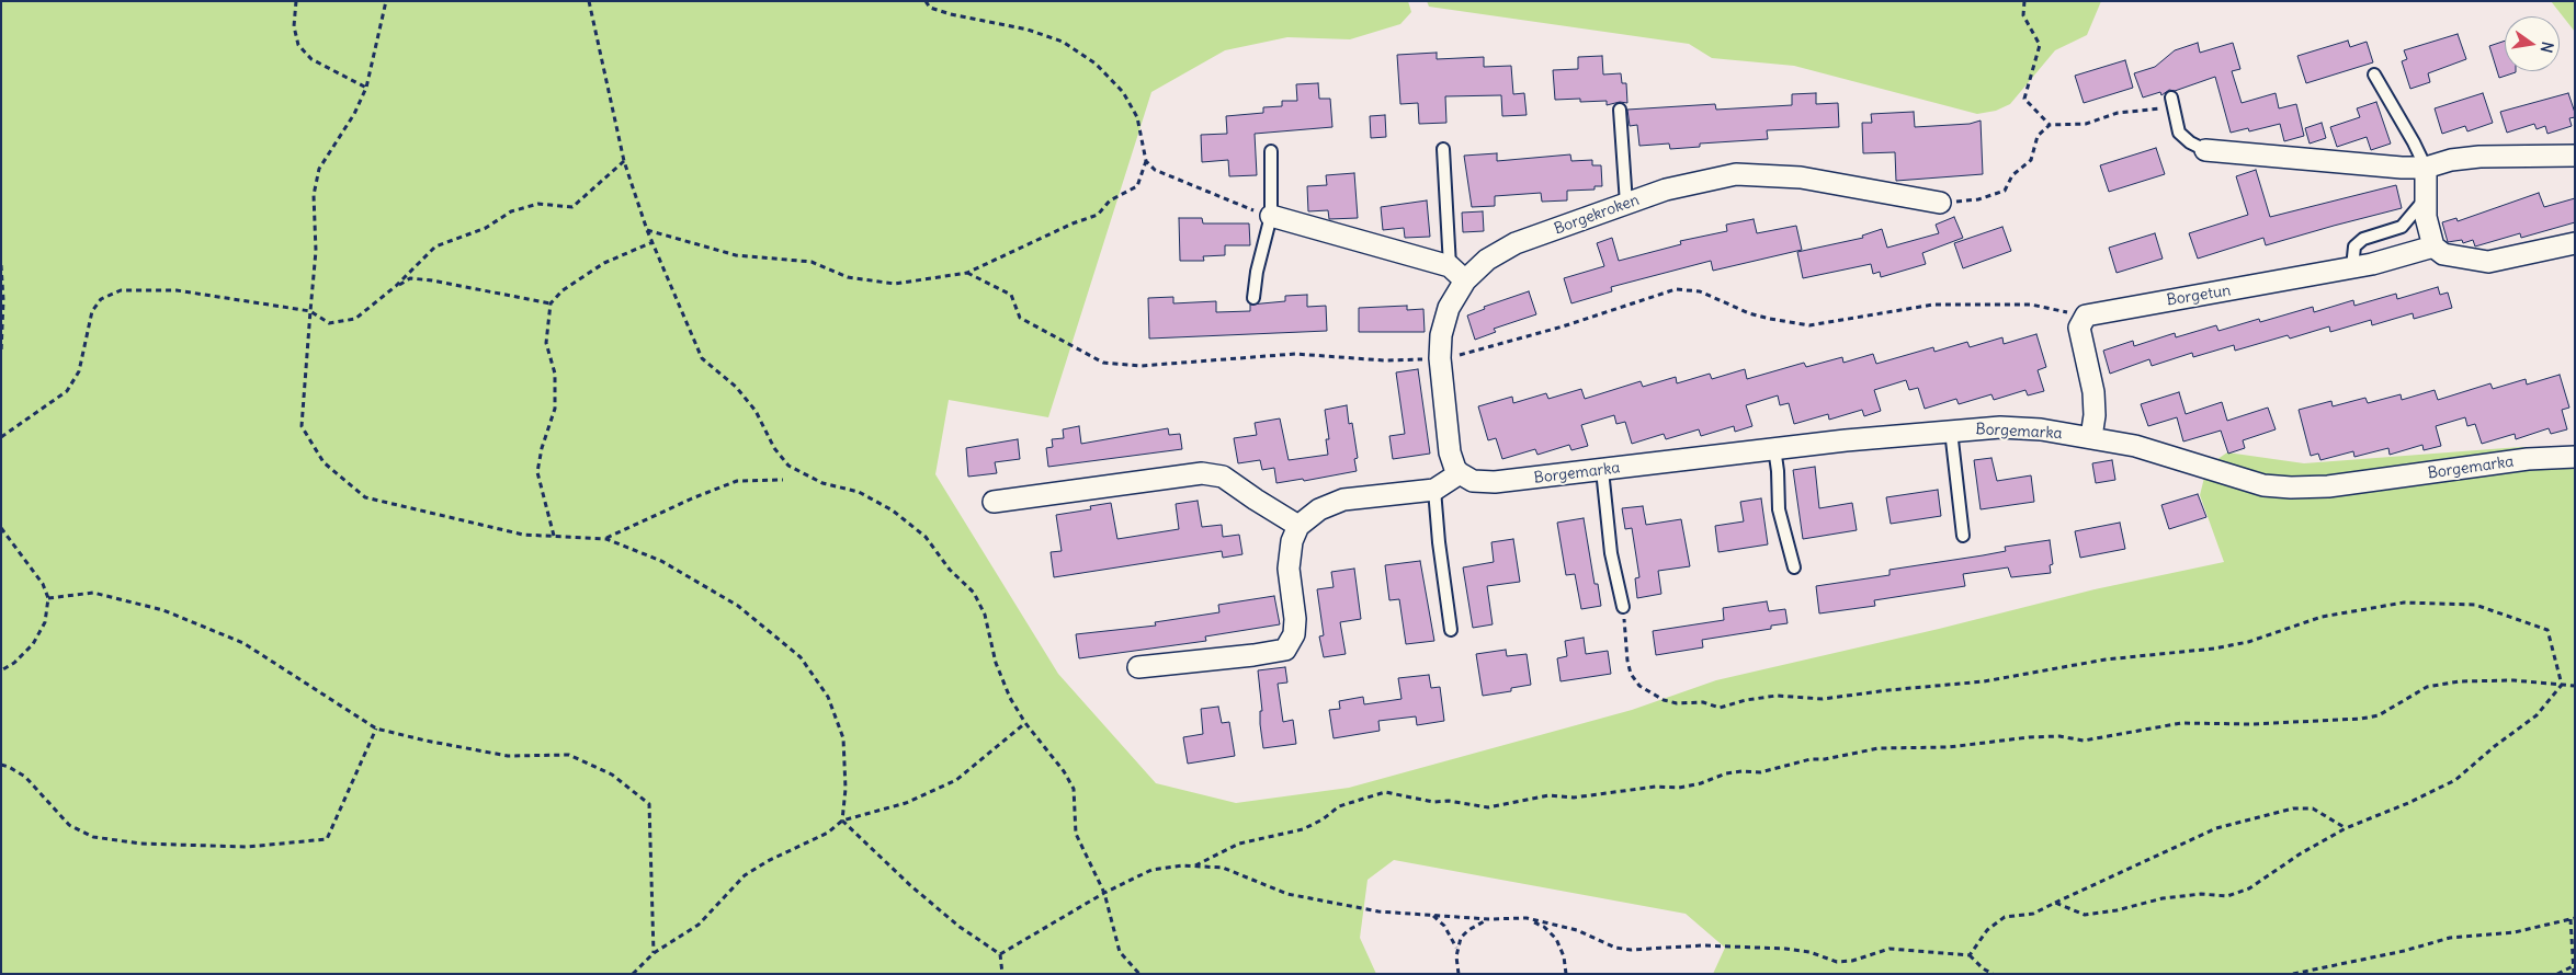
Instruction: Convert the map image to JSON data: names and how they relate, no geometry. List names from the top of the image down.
{
  "streets": {
    "street": ["Borgekroken", "Borgetun", "Borgemarka"]
  },
  "crossings": [
    ["Borgekroken", "Borgemarka"]
  ],
  "north": "right"
}
